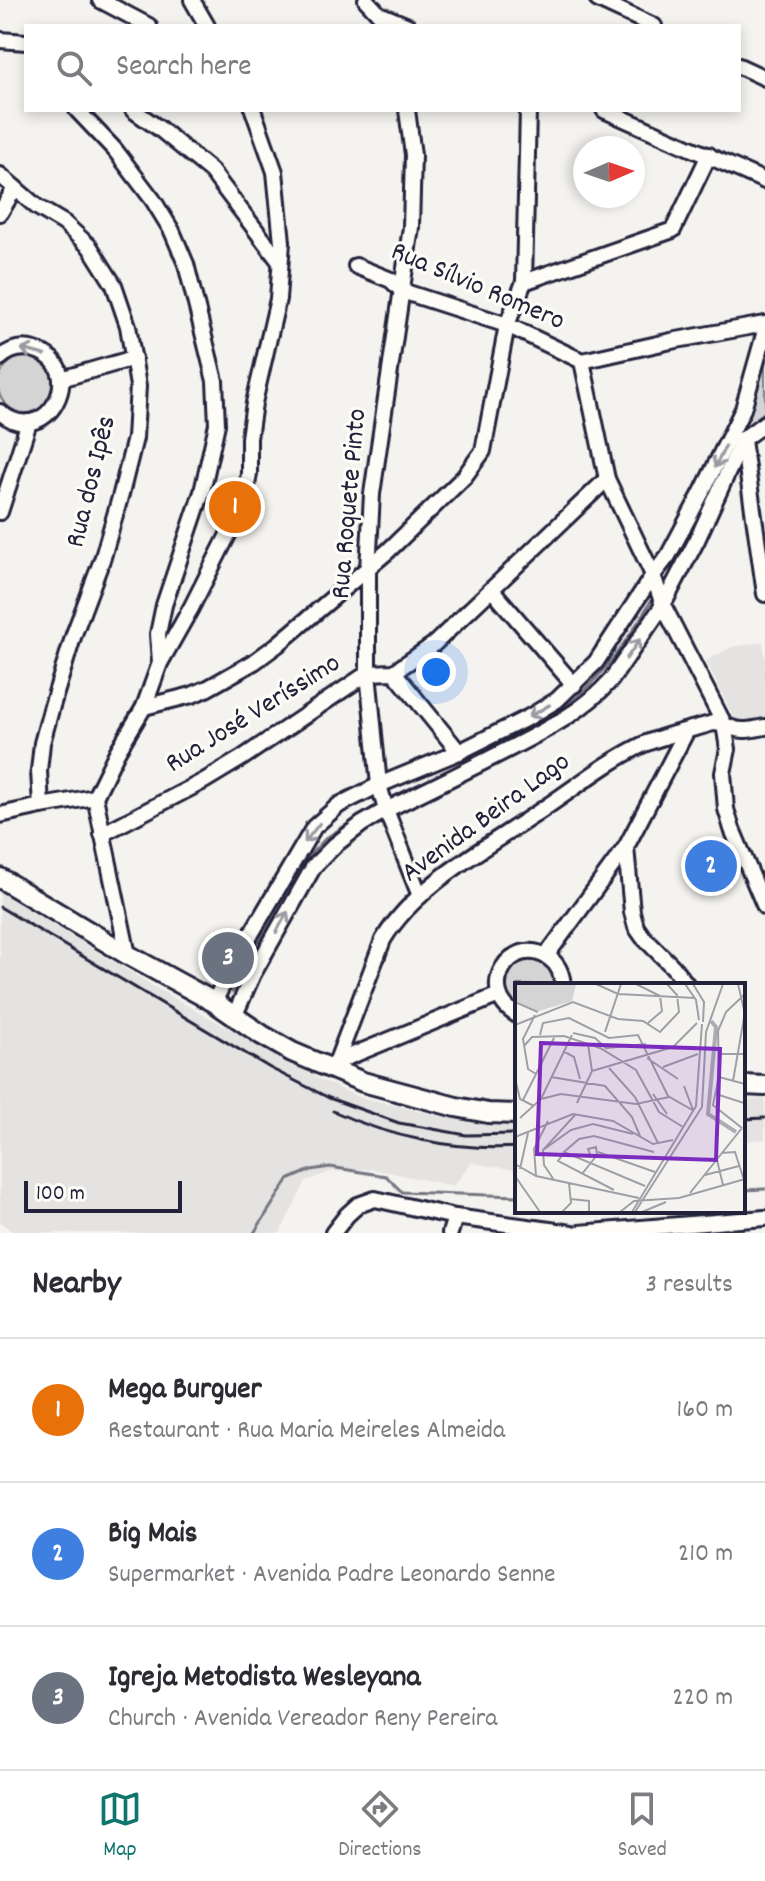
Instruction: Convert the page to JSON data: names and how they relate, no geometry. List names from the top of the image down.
{
  "streets": {
    "street": [
      "Rua Sílvio Romero",
      "Rua dos Ipês",
      "Rua Roquete Pinto",
      "Rua José Veríssimo",
      "Avenida Beira Lago"
    ]
  },
  "crossings": [
    ["Rua Sílvio Romero", "Rua Roquete Pinto"],
    ["Rua Roquete Pinto", "Rua José Veríssimo"],
    ["Rua Roquete Pinto", "Avenida Beira Lago"]
  ],
  "scale_bar": "100 m",
  "north": "right",
  "page": {
    "search": "Search here",
    "pins": ["1", "2", "3"],
    "scale": "100 m",
    "heading": ["Nearby", "3 results"],
    "list": [
      {
        "mark": "1",
        "name": "Mega Burguer",
        "note": "Restaurant · Rua Maria Meireles Almeida",
        "value": "160 m"
      },
      {
        "mark": "2",
        "name": "Big Mais",
        "note": "Supermarket · Avenida Padre Leonardo Senne",
        "value": "210 m"
      },
      {
        "mark": "3",
        "name": "Igreja Metodista Wesleyana",
        "note": "Church · Avenida Vereador Reny Pereira",
        "value": "220 m"
      }
    ],
    "nav": ["Map", "Directions", "Saved"]
  }
}
